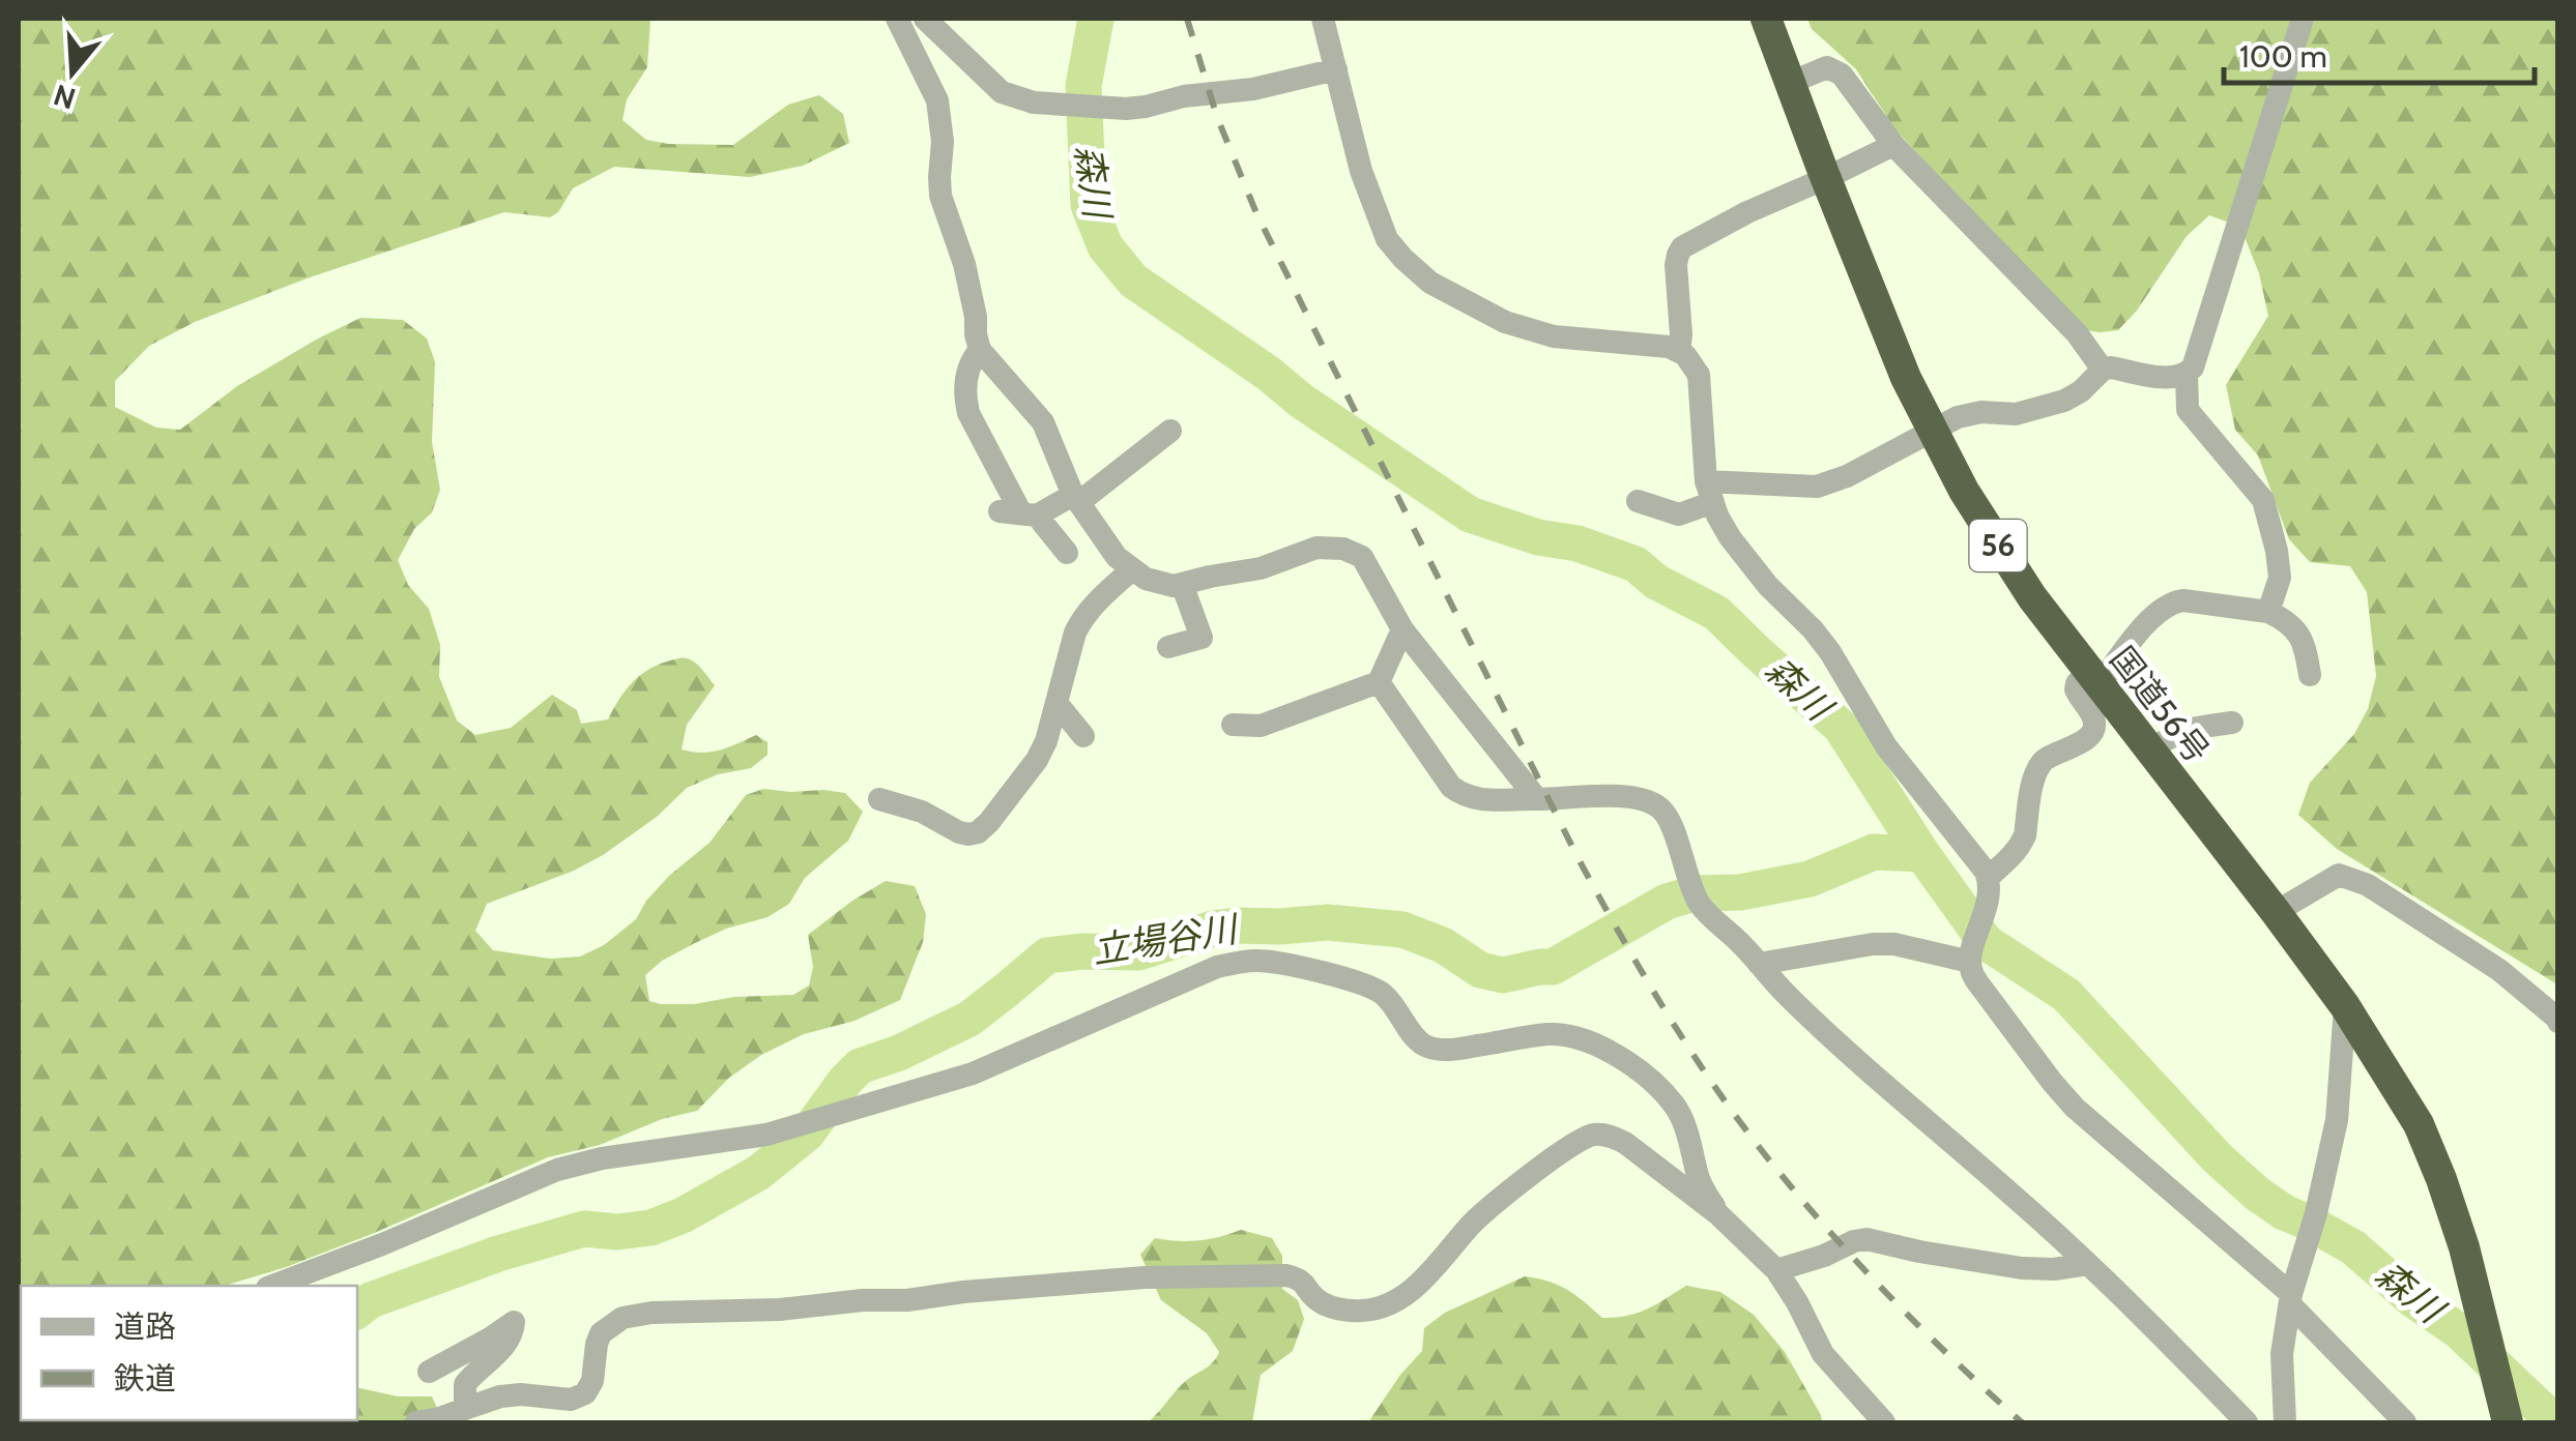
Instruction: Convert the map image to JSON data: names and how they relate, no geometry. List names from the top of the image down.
{
  "streets": {
    "highway": ["56", "国道56号"]
  },
  "water": ["森川", "立場谷川"],
  "legend": ["道路", "鉄道"],
  "scale_bar": "100 m",
  "north": "bottom"
}
